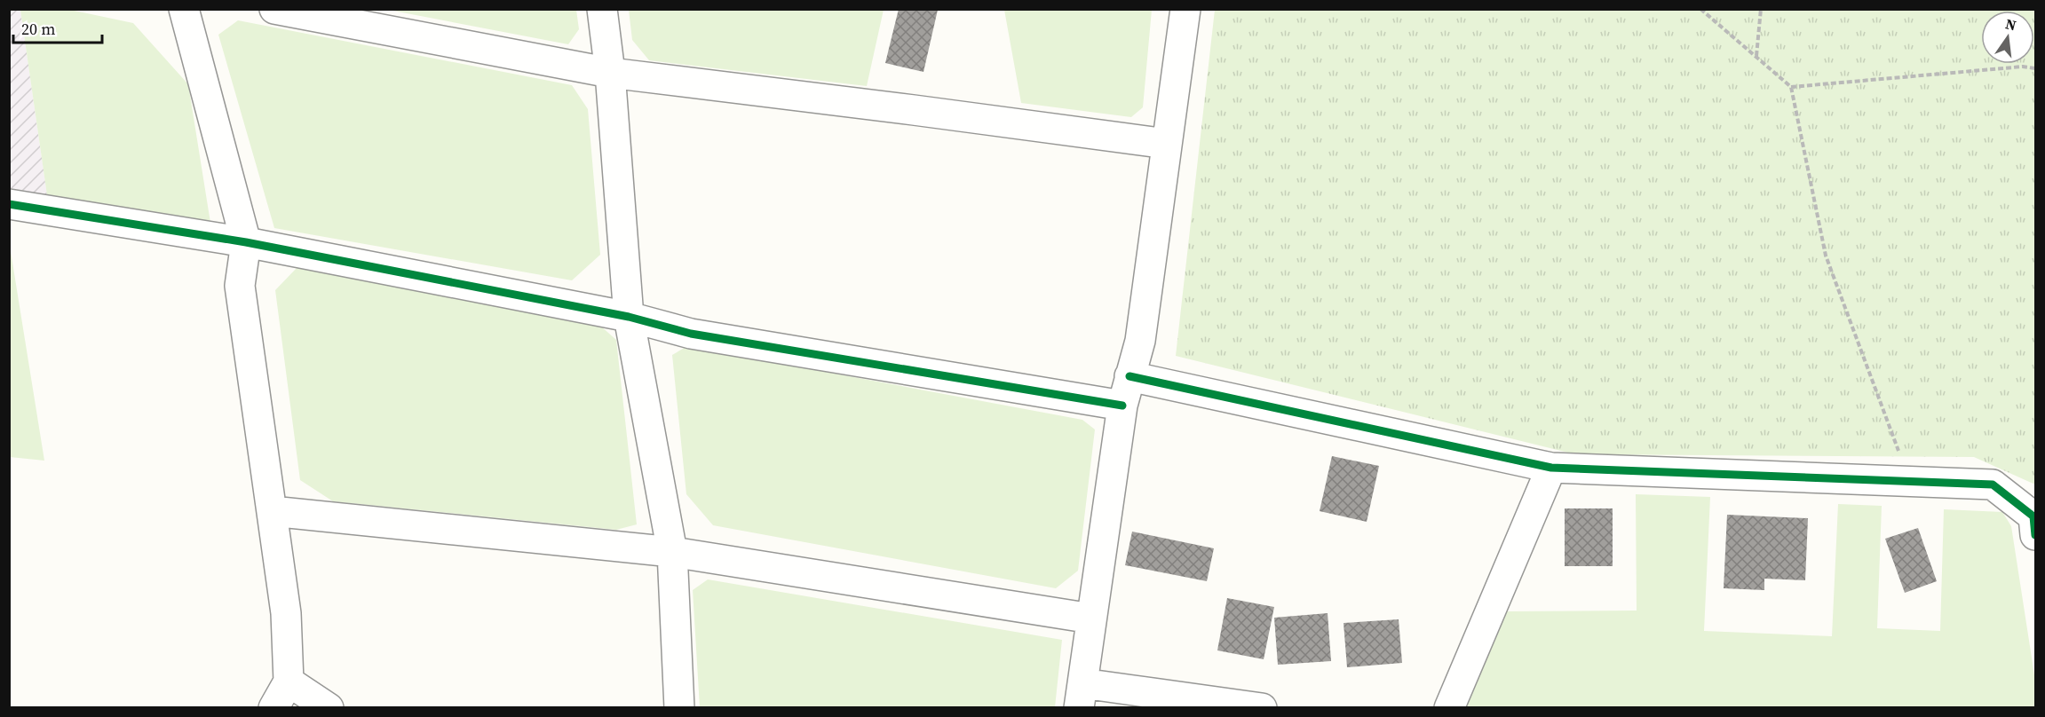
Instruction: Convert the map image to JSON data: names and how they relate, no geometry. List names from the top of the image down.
{
  "scale_bar": "20 m",
  "north": "top"
}
